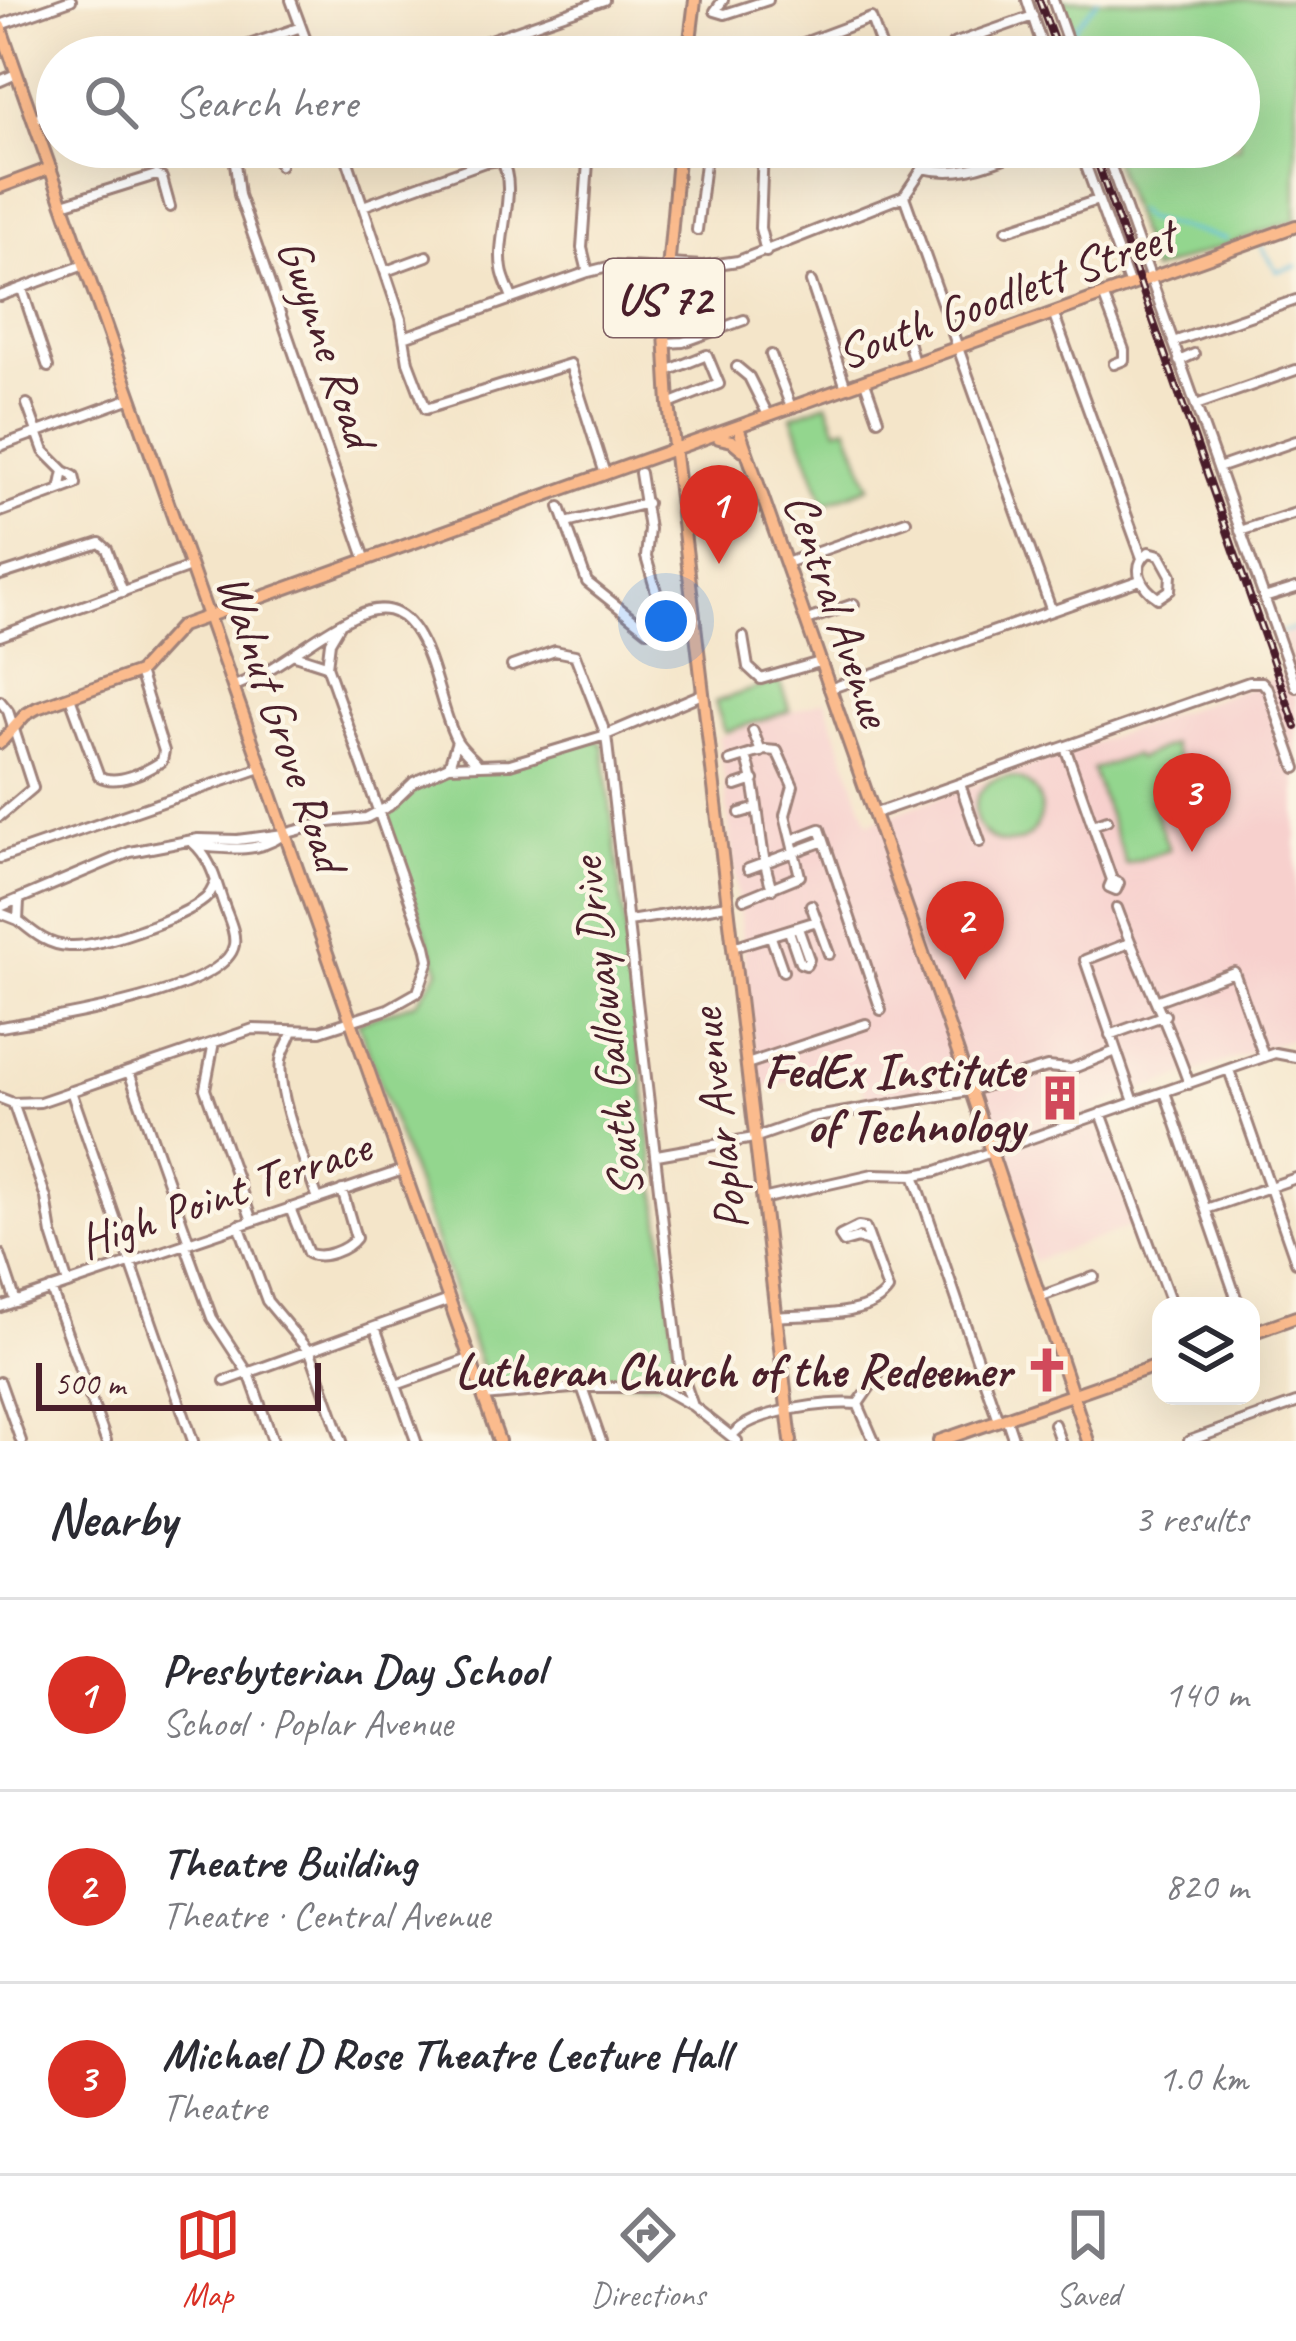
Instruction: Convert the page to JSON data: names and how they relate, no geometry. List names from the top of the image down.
{
  "streets": {
    "main road": [
      "South Goodlett Street",
      "US 72",
      "Central Avenue",
      "Walnut Grove Road",
      "Poplar Avenue"
    ],
    "street": ["Gwynne Road", "South Galloway Drive", "High Point Terrace"]
  },
  "crossings": [
    ["South Goodlett Street", "Gwynne Road"],
    ["South Goodlett Street", "Central Avenue"],
    ["South Goodlett Street", "Walnut Grove Road"],
    ["South Goodlett Street", "Poplar Avenue"],
    ["Walnut Grove Road", "High Point Terrace"]
  ],
  "places": {
    "building": ["FedEx Institute of Technology"],
    "church": ["Lutheran Church of the Redeemer"]
  },
  "scale_bar": "500 m",
  "page": {
    "search": "Search here",
    "pins": ["1", "3", "2"],
    "scale": "500 m",
    "heading": ["Nearby", "3 results"],
    "list": [
      {
        "mark": "1",
        "name": "Presbyterian Day School",
        "note": "School · Poplar Avenue",
        "value": "140 m"
      },
      {
        "mark": "2",
        "name": "Theatre Building",
        "note": "Theatre · Central Avenue",
        "value": "820 m"
      },
      {
        "mark": "3",
        "name": "Michael D Rose Theatre Lecture Hall",
        "note": "Theatre",
        "value": "1.0 km"
      }
    ],
    "nav": ["Map", "Directions", "Saved"]
  }
}
